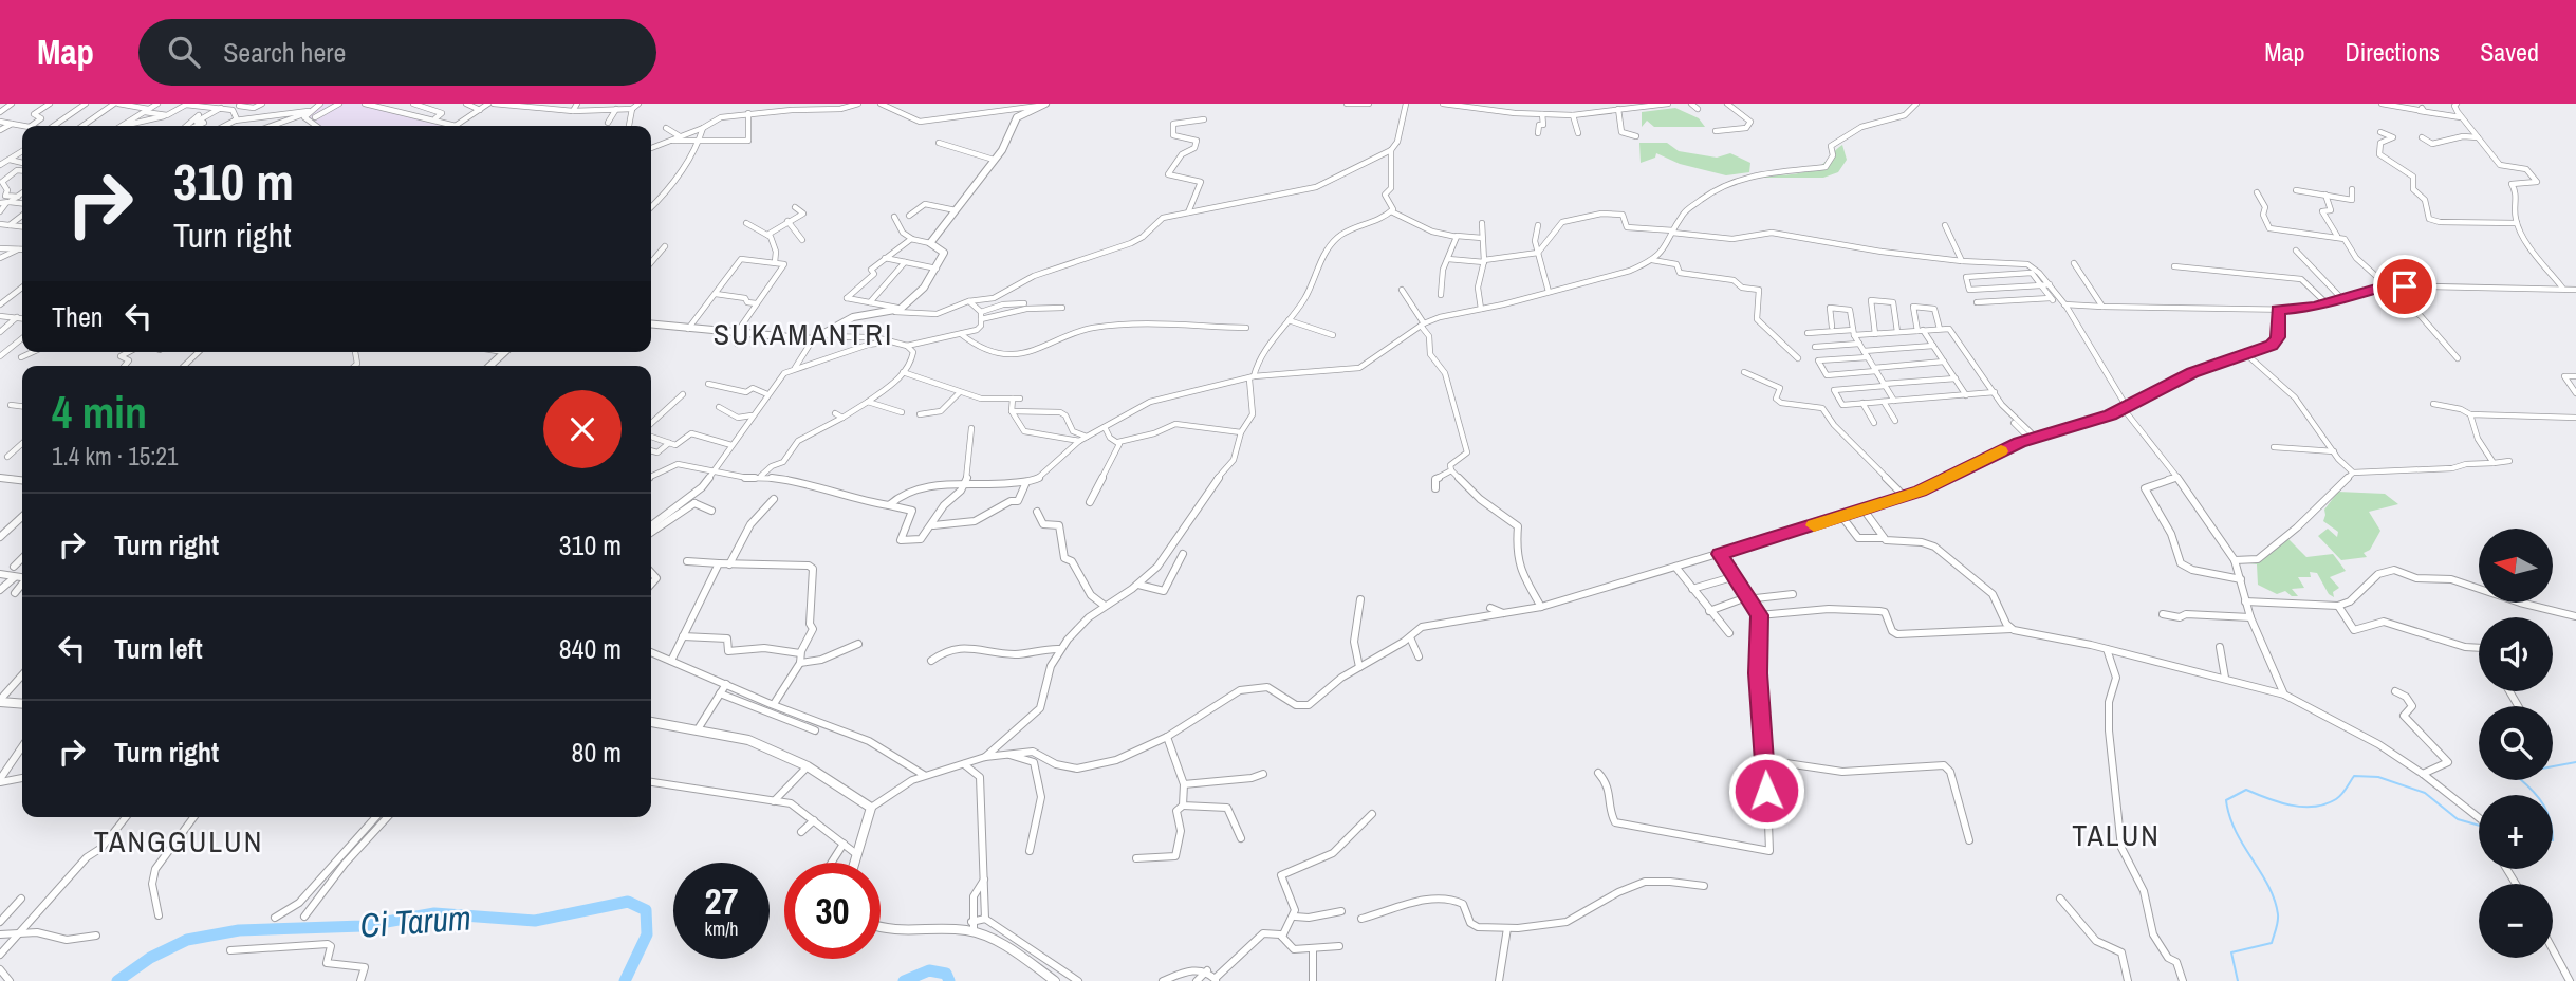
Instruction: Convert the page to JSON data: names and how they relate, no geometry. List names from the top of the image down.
{
  "districts": ["SUKAMANTRI", "TALUN", "TANGGULUN"],
  "water": ["Ci Tarum"],
  "north": "left",
  "page": {
    "header": "Map",
    "search": "Search here",
    "nav": ["Map", "Directions", "Saved"],
    "turn": ["310 m", "Turn right"],
    "then": "Then",
    "heading": ["4 min", "1.4 km · 15:21"],
    "list": [
      {
        "name": "Turn right",
        "value": "310 m"
      },
      {
        "name": "Turn left",
        "value": "840 m"
      },
      {
        "name": "Turn right",
        "value": "80 m"
      }
    ],
    "map_buttons": ["+", "−"],
    "speed": "27 km/h",
    "limit": "30"
  }
}
